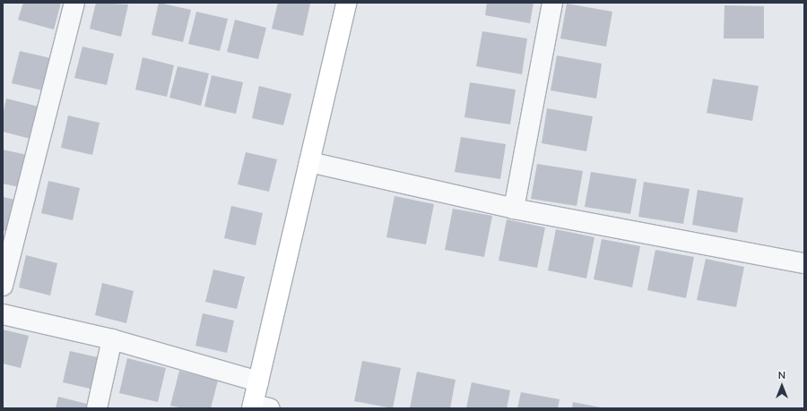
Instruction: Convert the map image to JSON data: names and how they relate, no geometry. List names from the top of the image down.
{
  "north": "top"
}
